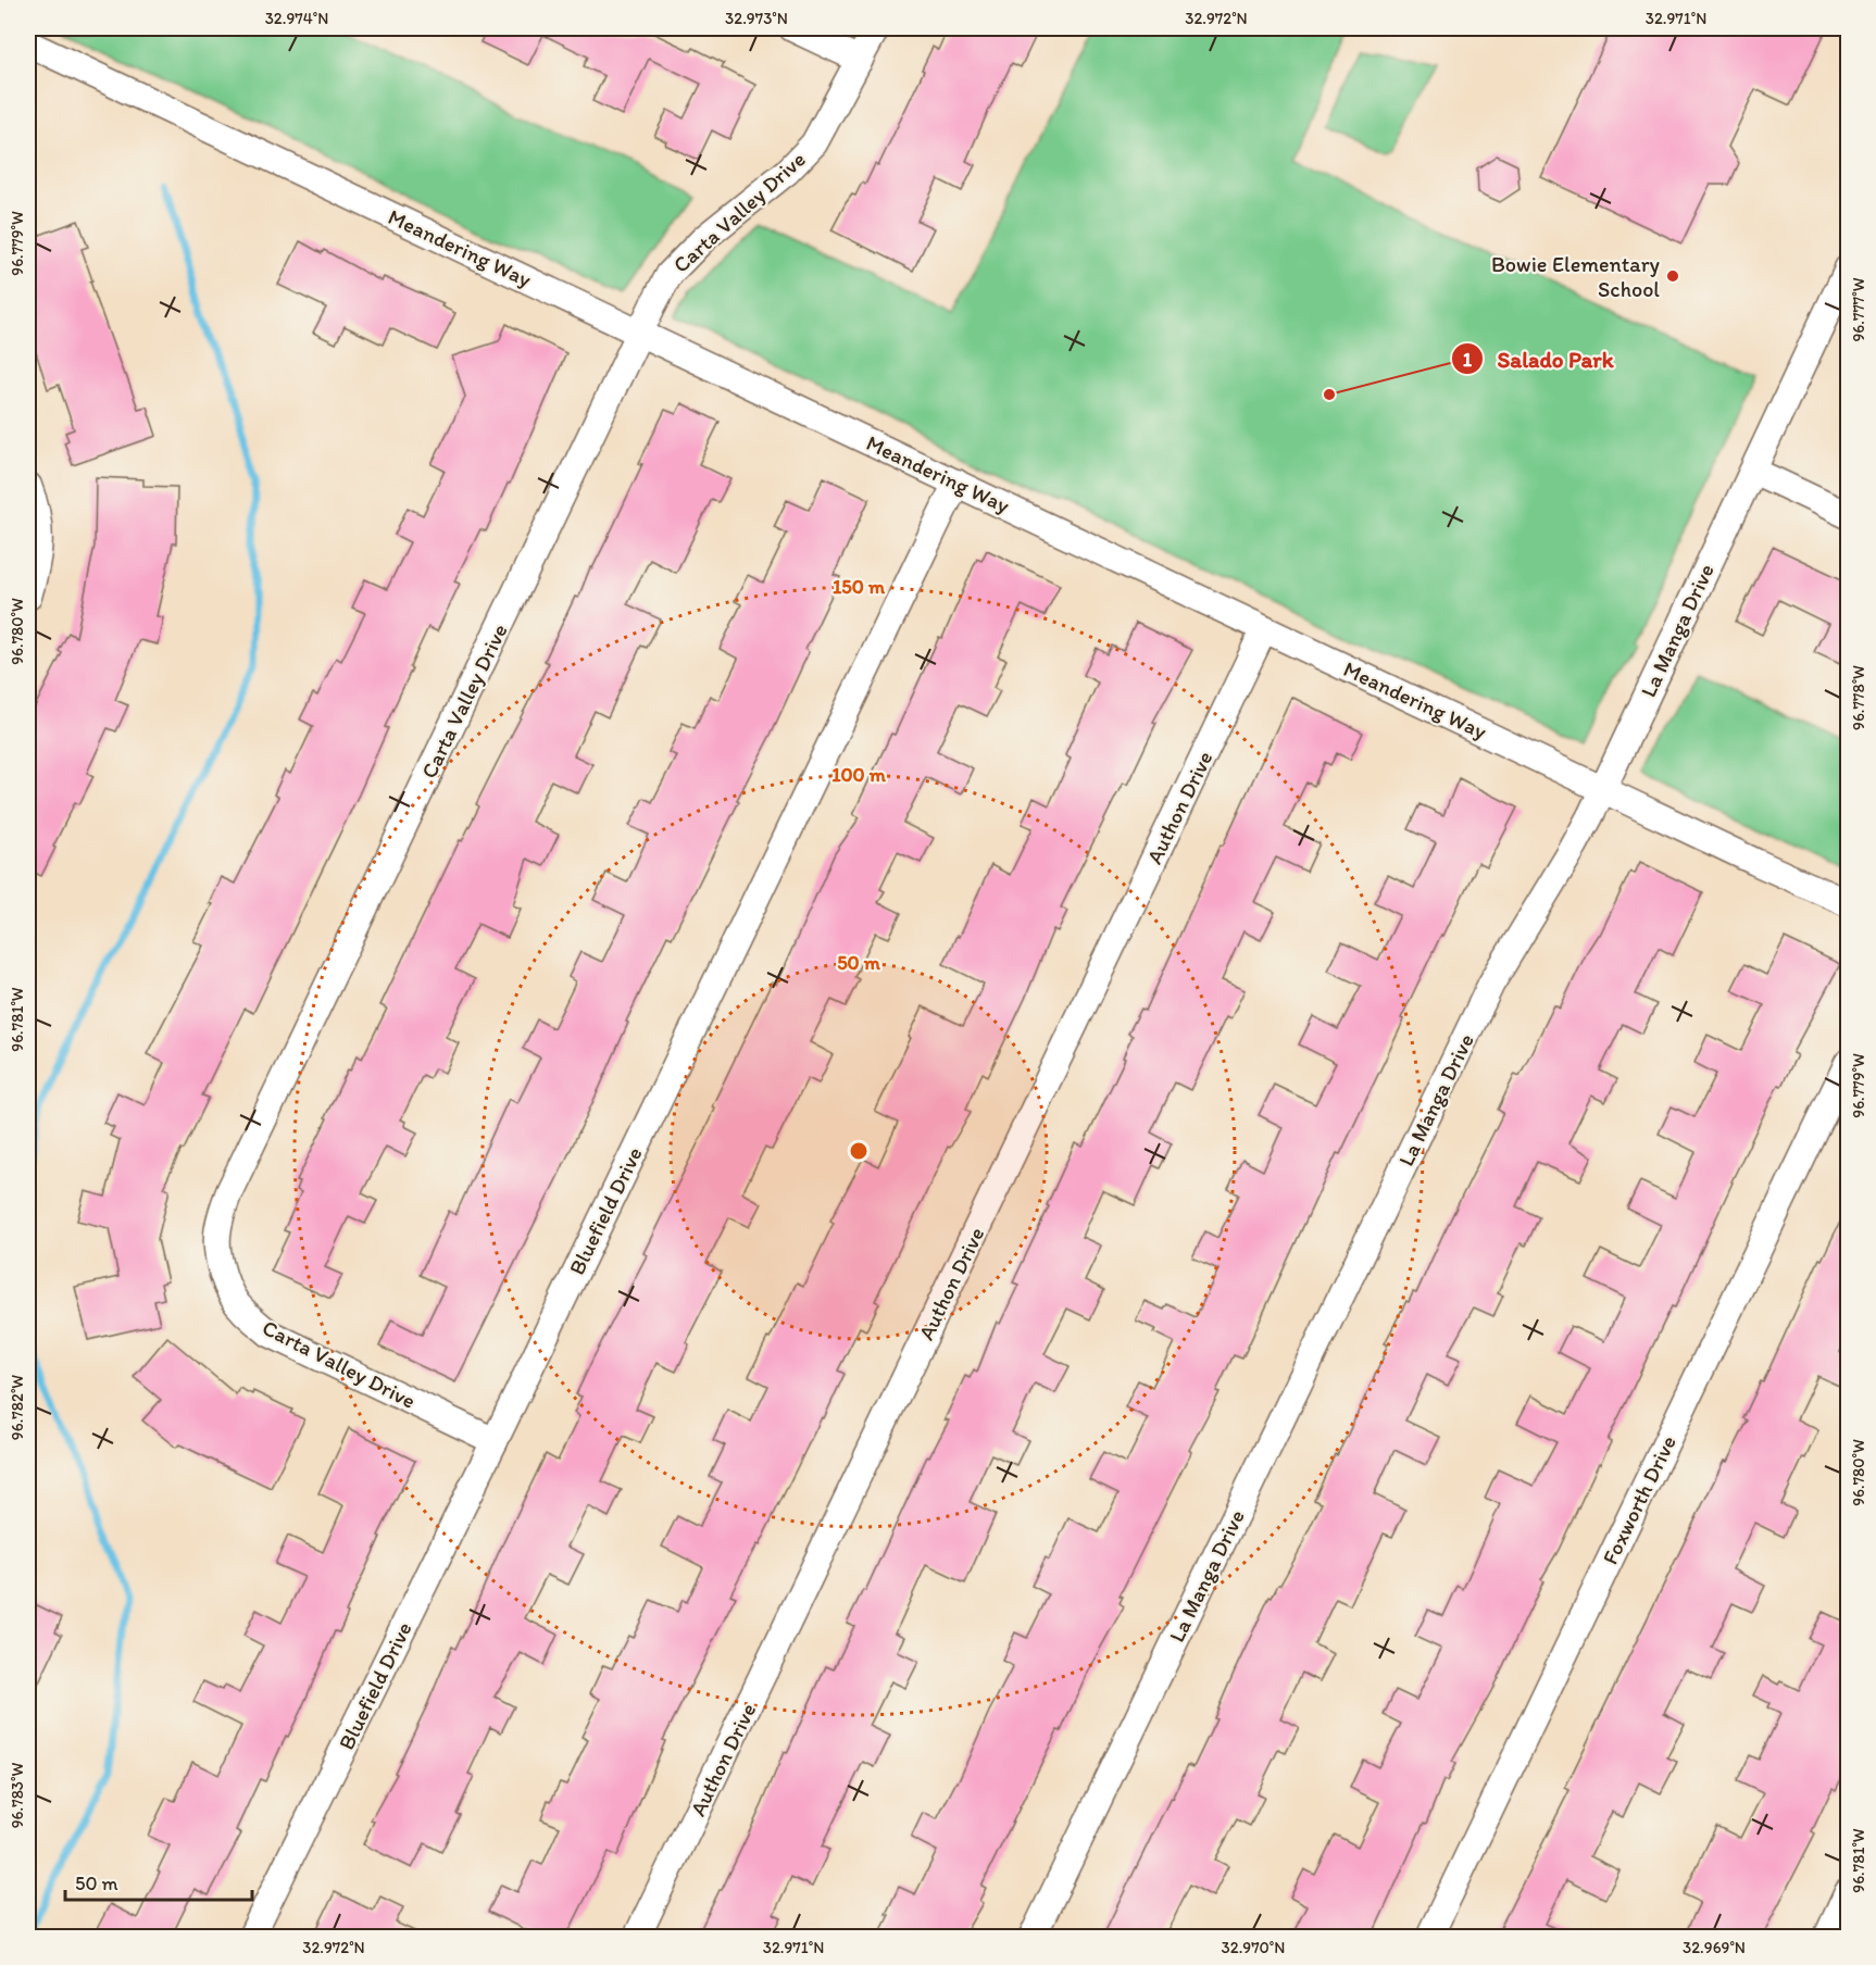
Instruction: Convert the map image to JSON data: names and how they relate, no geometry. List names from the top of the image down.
{
  "streets": {
    "street": [
      "Carta Valley Drive",
      "Meandering Way",
      "La Manga Drive",
      "Authon Drive",
      "Bluefield Drive",
      "Foxworth Drive"
    ]
  },
  "crossings": [
    ["Carta Valley Drive", "Meandering Way"],
    ["Carta Valley Drive", "Bluefield Drive"],
    ["Meandering Way", "La Manga Drive"],
    ["Meandering Way", "Authon Drive"],
    ["Meandering Way", "Bluefield Drive"]
  ],
  "places": ["Bowie Elementary School", "Salado Park"],
  "scale_bar": "50 m",
  "coordinates": [
    "32.974°N",
    "32.973°N",
    "32.972°N",
    "32.971°N",
    "96.779°W",
    "96.777°W",
    "96.780°W",
    "96.778°W",
    "96.781°W",
    "96.782°W",
    "96.783°W",
    "32.970°N",
    "32.969°N"
  ],
  "rings": ["150 m", "100 m", "50 m"]
}
